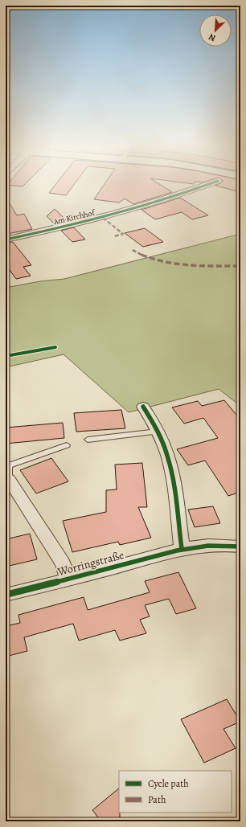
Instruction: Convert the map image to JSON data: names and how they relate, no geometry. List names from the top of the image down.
{
  "streets": {
    "street": ["Am Kirchhof", "Worringstraße"]
  },
  "legend": ["Cycle path", "Path"],
  "north": "bottom left"
}
